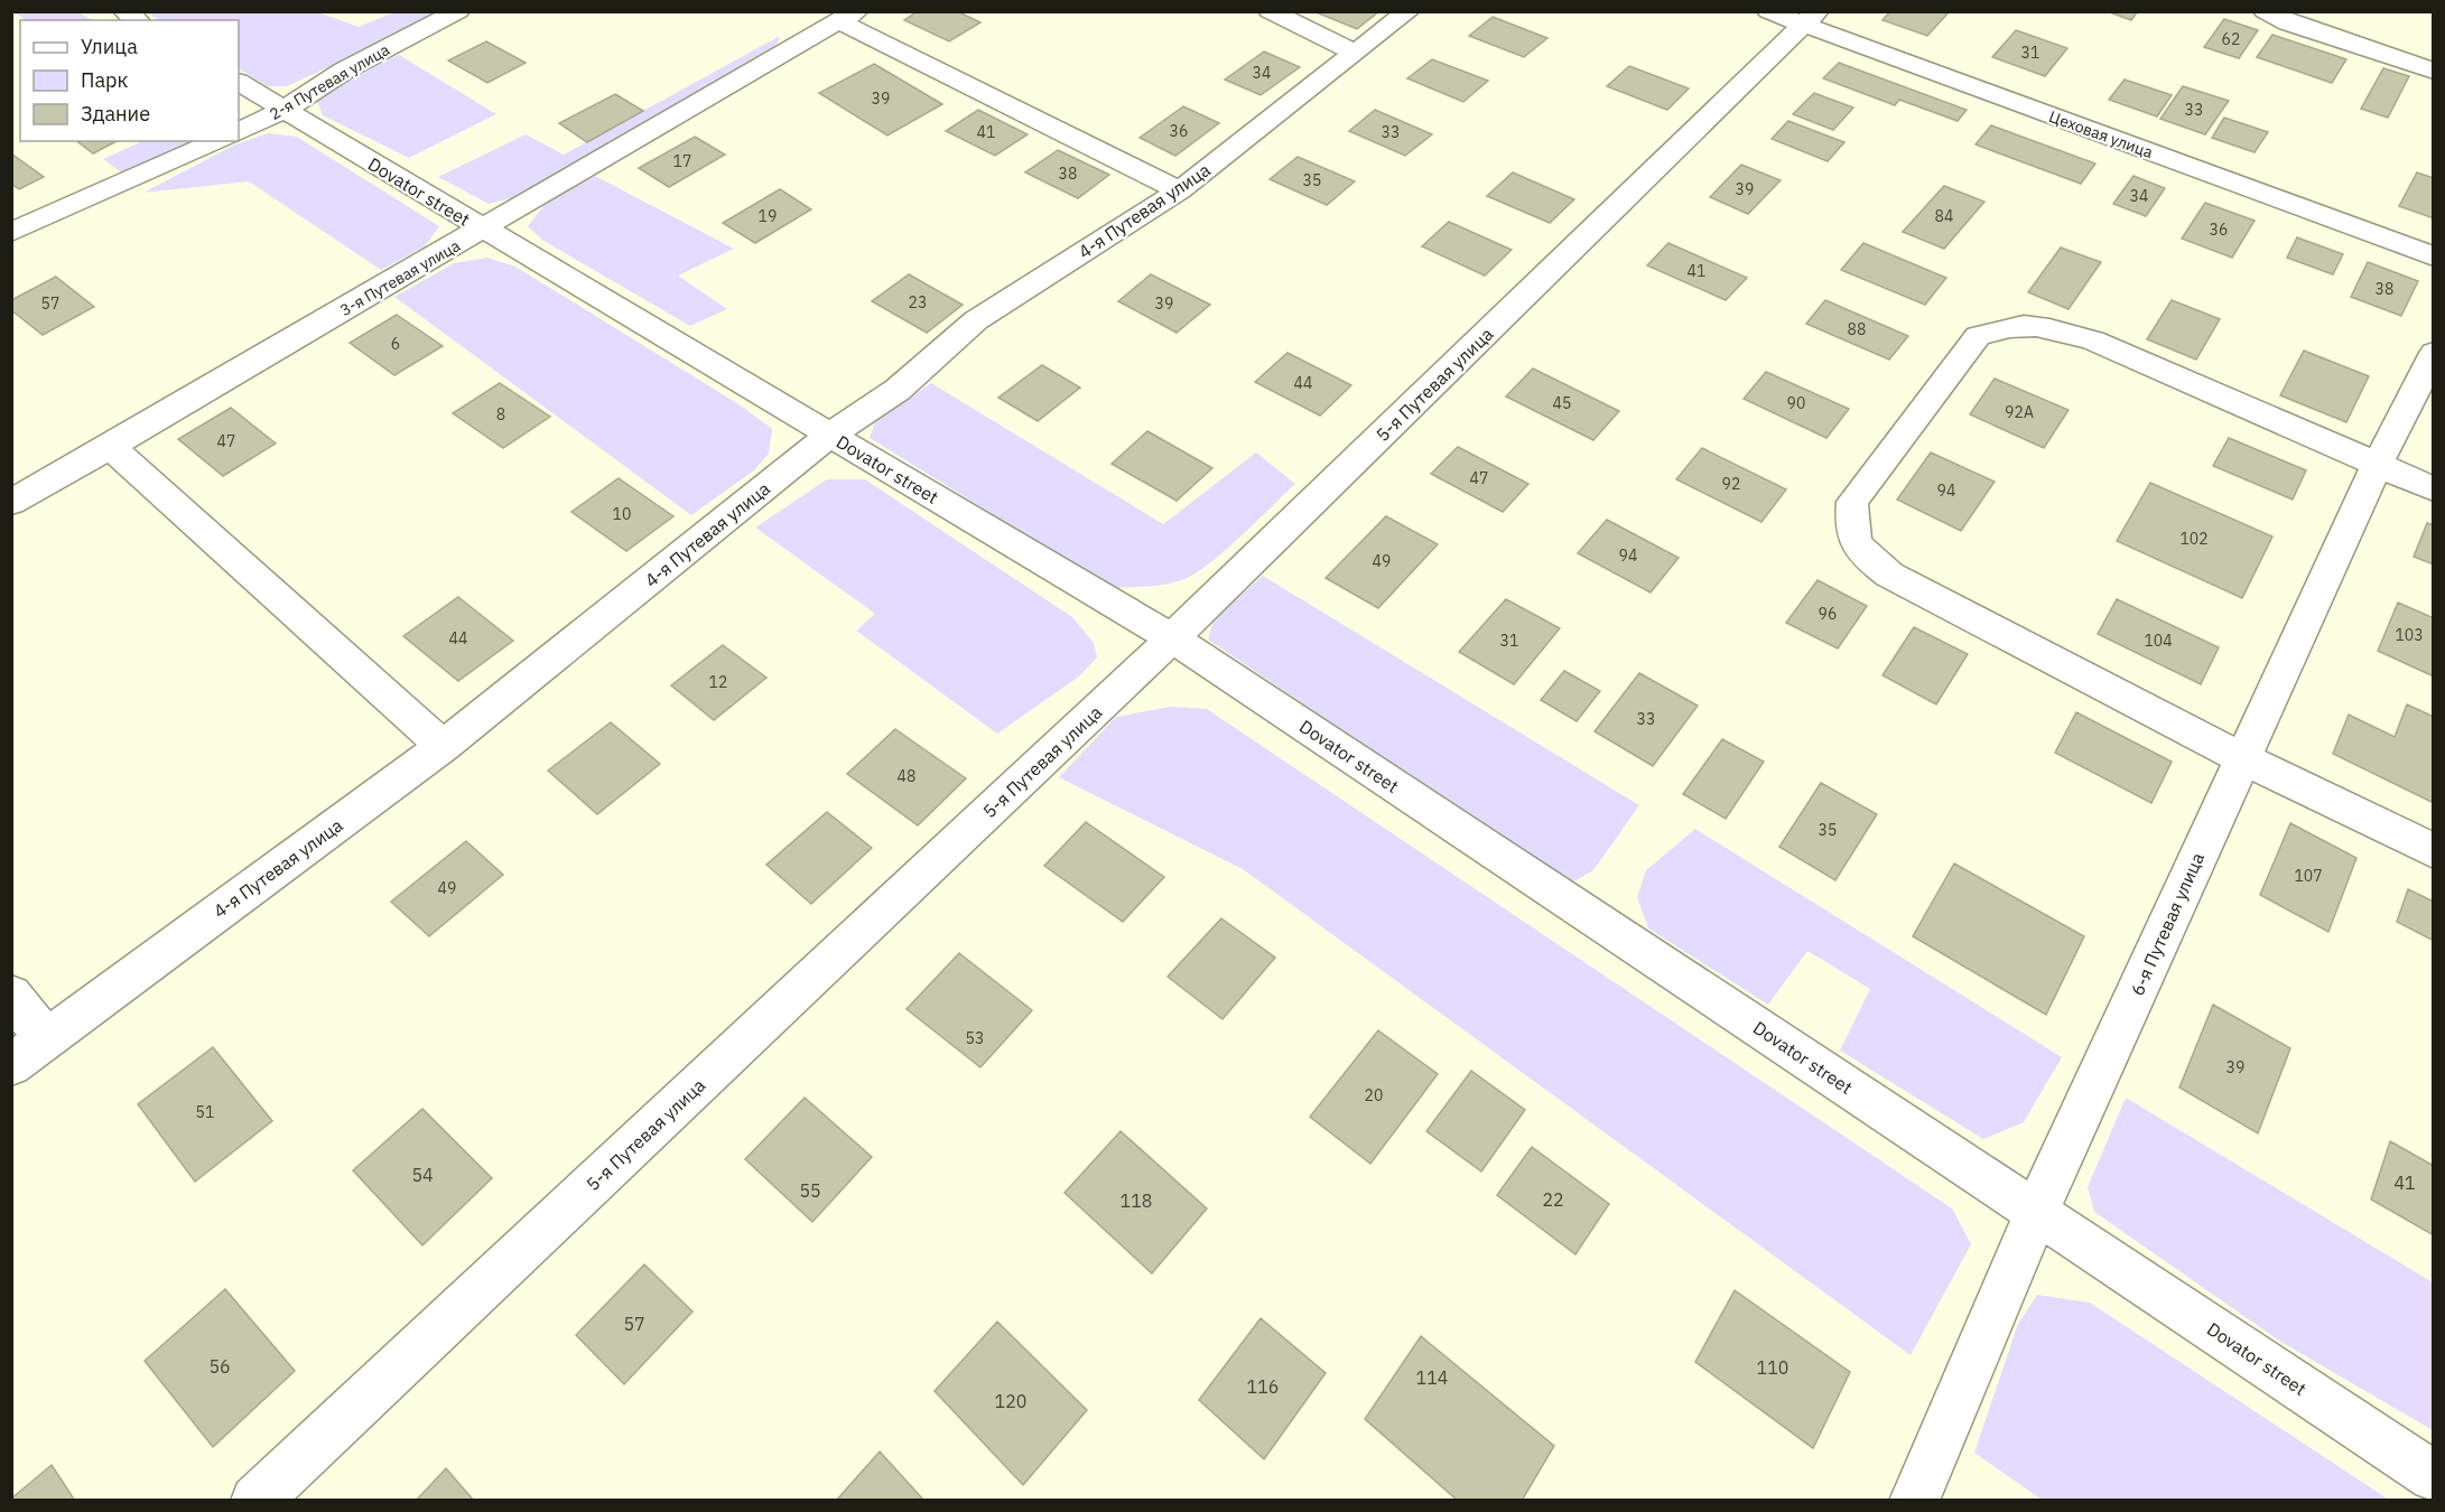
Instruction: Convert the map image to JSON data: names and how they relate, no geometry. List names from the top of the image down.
{
  "streets": {
    "street": [
      "2-я Путевая улица",
      "Цеховая улица",
      "Dovator street",
      "4-я Путевая улица",
      "3-я Путевая улица",
      "5-я Путевая улица",
      "6-я Путевая улица"
    ]
  },
  "crossings": [
    ["2-я Путевая улица", "Dovator street"],
    ["Цеховая улица", "5-я Путевая улица"],
    ["Dovator street", "4-я Путевая улица"],
    ["Dovator street", "3-я Путевая улица"],
    ["Dovator street", "5-я Путевая улица"],
    ["Dovator street", "6-я Путевая улица"]
  ],
  "house_numbers": [
    "62",
    "31",
    "34",
    "39",
    "33",
    "36",
    "41",
    "33",
    "17",
    "38",
    "35",
    "39",
    "34",
    "19",
    "84",
    "36",
    "41",
    "38",
    "23",
    "57",
    "39",
    "88",
    "6",
    "44",
    "45",
    "90",
    "92А",
    "8",
    "47",
    "47",
    "92",
    "94",
    "10",
    "102",
    "94",
    "49",
    "96",
    "103",
    "44",
    "31",
    "104",
    "12",
    "33",
    "48",
    "35",
    "107",
    "49",
    "53",
    "39",
    "20",
    "51",
    "54",
    "41",
    "55",
    "22",
    "118",
    "57",
    "56",
    "110",
    "114",
    "116",
    "120"
  ],
  "legend": ["Улица", "Парк", "Здание"]
}
